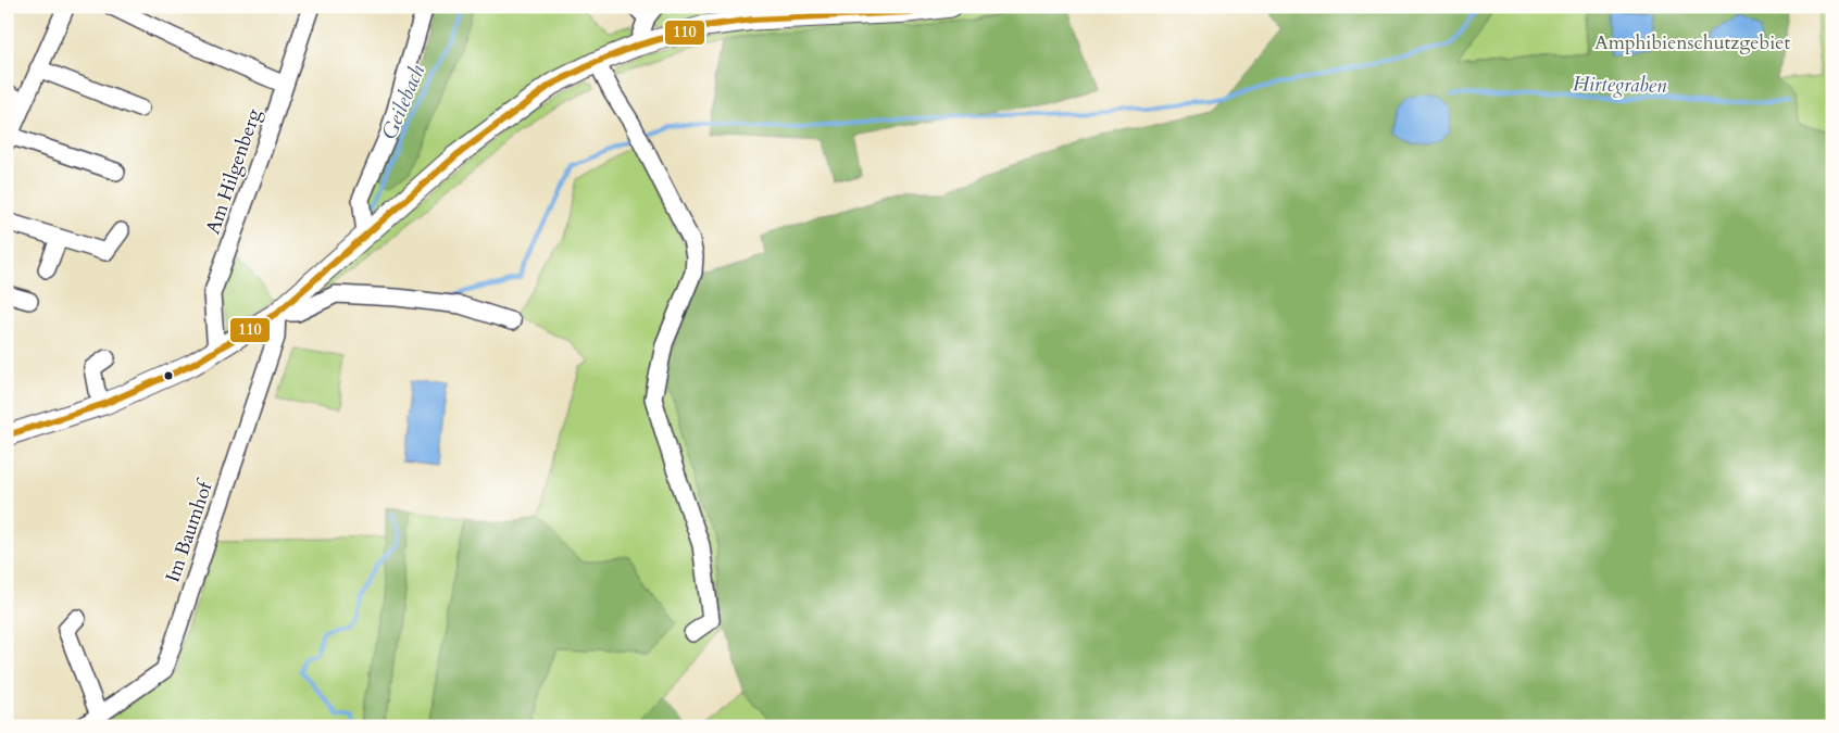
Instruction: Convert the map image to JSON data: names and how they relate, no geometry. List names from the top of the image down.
{
  "streets": {
    "street": ["Am Hilgenberg", "Im Baumhof"]
  },
  "water": ["Hirtegraben", "Geilebach"],
  "parks": ["Amphibienschutzgebiet"],
  "lines": ["transit line 110"]
}
